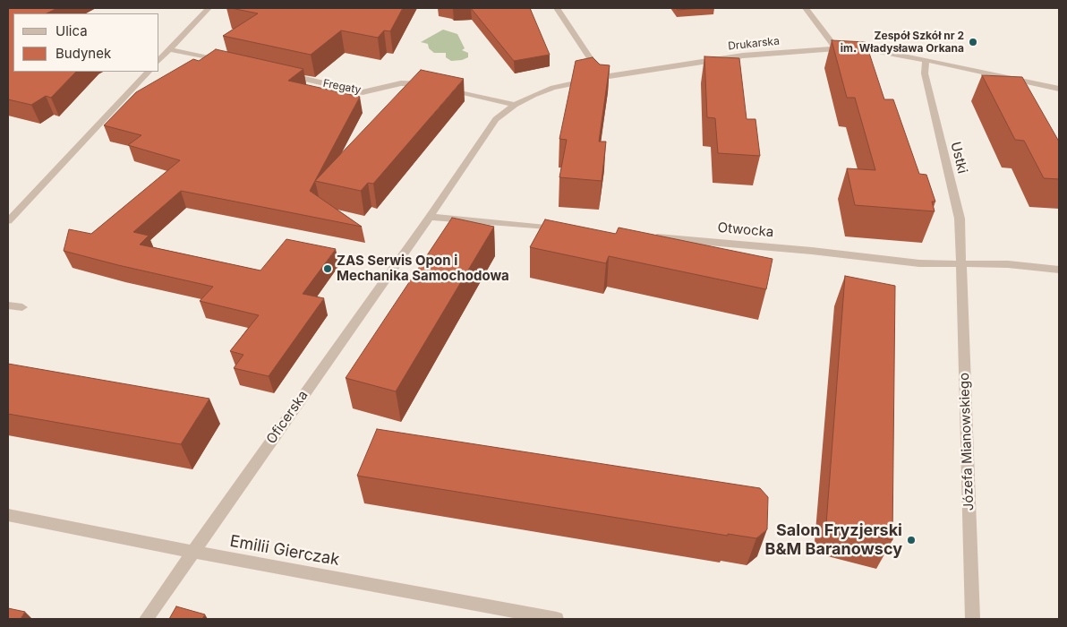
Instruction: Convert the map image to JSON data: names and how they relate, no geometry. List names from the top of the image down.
{
  "streets": {
    "street": [
      "Drukarska",
      "Fregaty",
      "Ustki",
      "Otwocka",
      "Oficerska",
      "Józefa Mianowskiego",
      "Emilii Gierczak"
    ]
  },
  "crossings": [
    ["Drukarska", "Ustki"],
    ["Drukarska", "Oficerska"],
    ["Ustki", "Otwocka"],
    ["Ustki", "Józefa Mianowskiego"],
    ["Otwocka", "Józefa Mianowskiego"],
    ["Oficerska", "Emilii Gierczak"]
  ],
  "places": ["Zespół Szkół nr 2 im. Władysława Orkana", "ZAS Serwis Opon i Mechanika Samochodowa", "Salon Fryzjerski B&M Baranowscy"],
  "legend": ["Ulica", "Budynek"]
}
